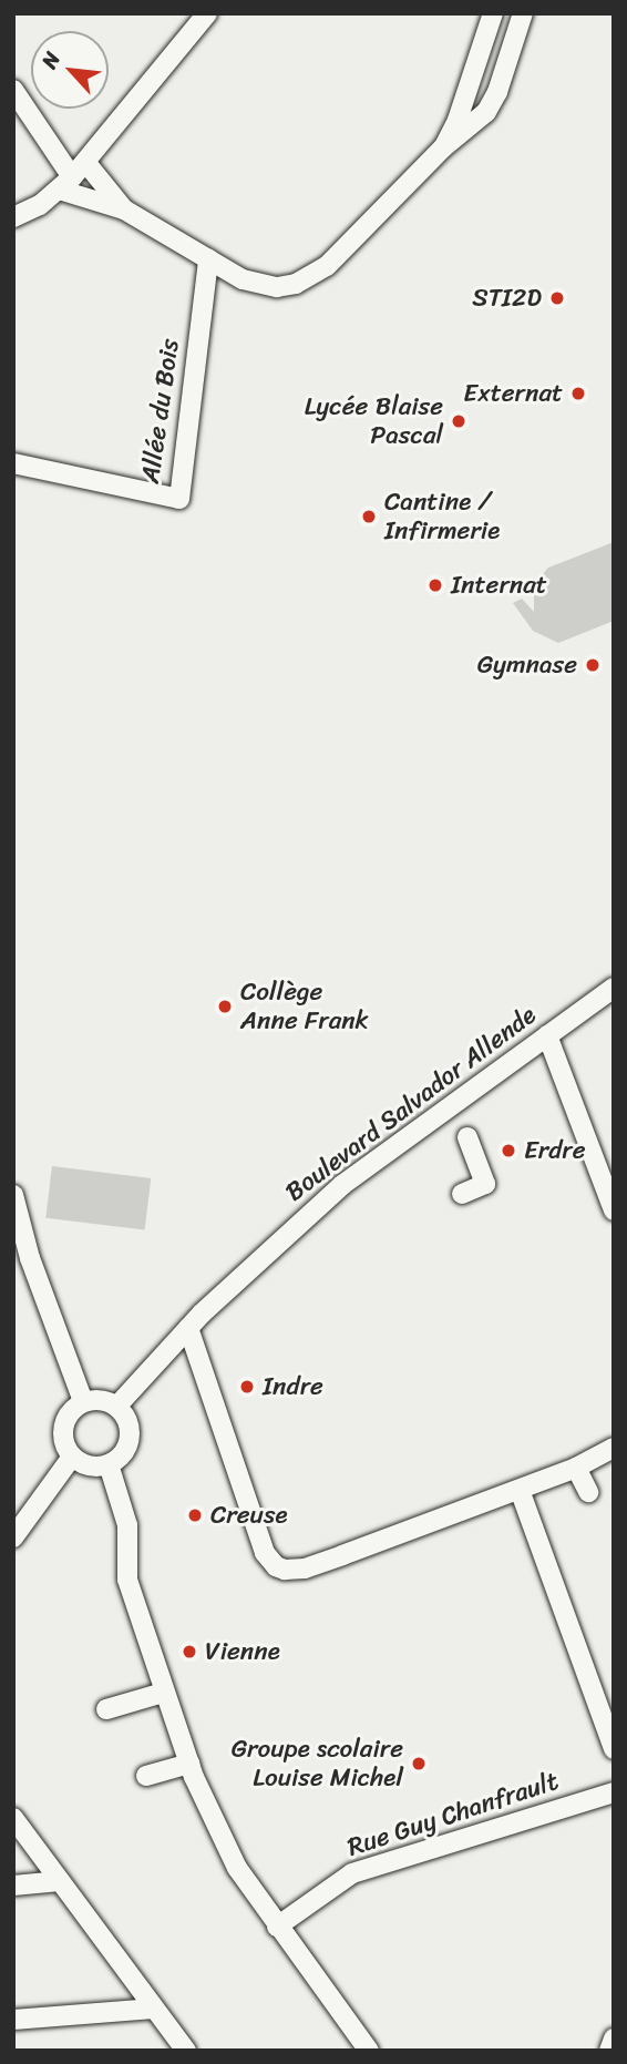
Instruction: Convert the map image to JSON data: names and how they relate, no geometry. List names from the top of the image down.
{
  "streets": {
    "street": ["Allée du Bois", "Boulevard Salvador Allende", "Rue Guy Chanfrault"]
  },
  "places": [
    "STI2D",
    "Externat",
    "Lycée Blaise Pascal",
    "Cantine / Infirmerie",
    "Internat",
    "Gymnase",
    "Collège Anne Frank",
    "Erdre",
    "Indre",
    "Creuse",
    "Vienne",
    "Groupe scolaire Louise Michel"
  ],
  "north": "top left"
}
